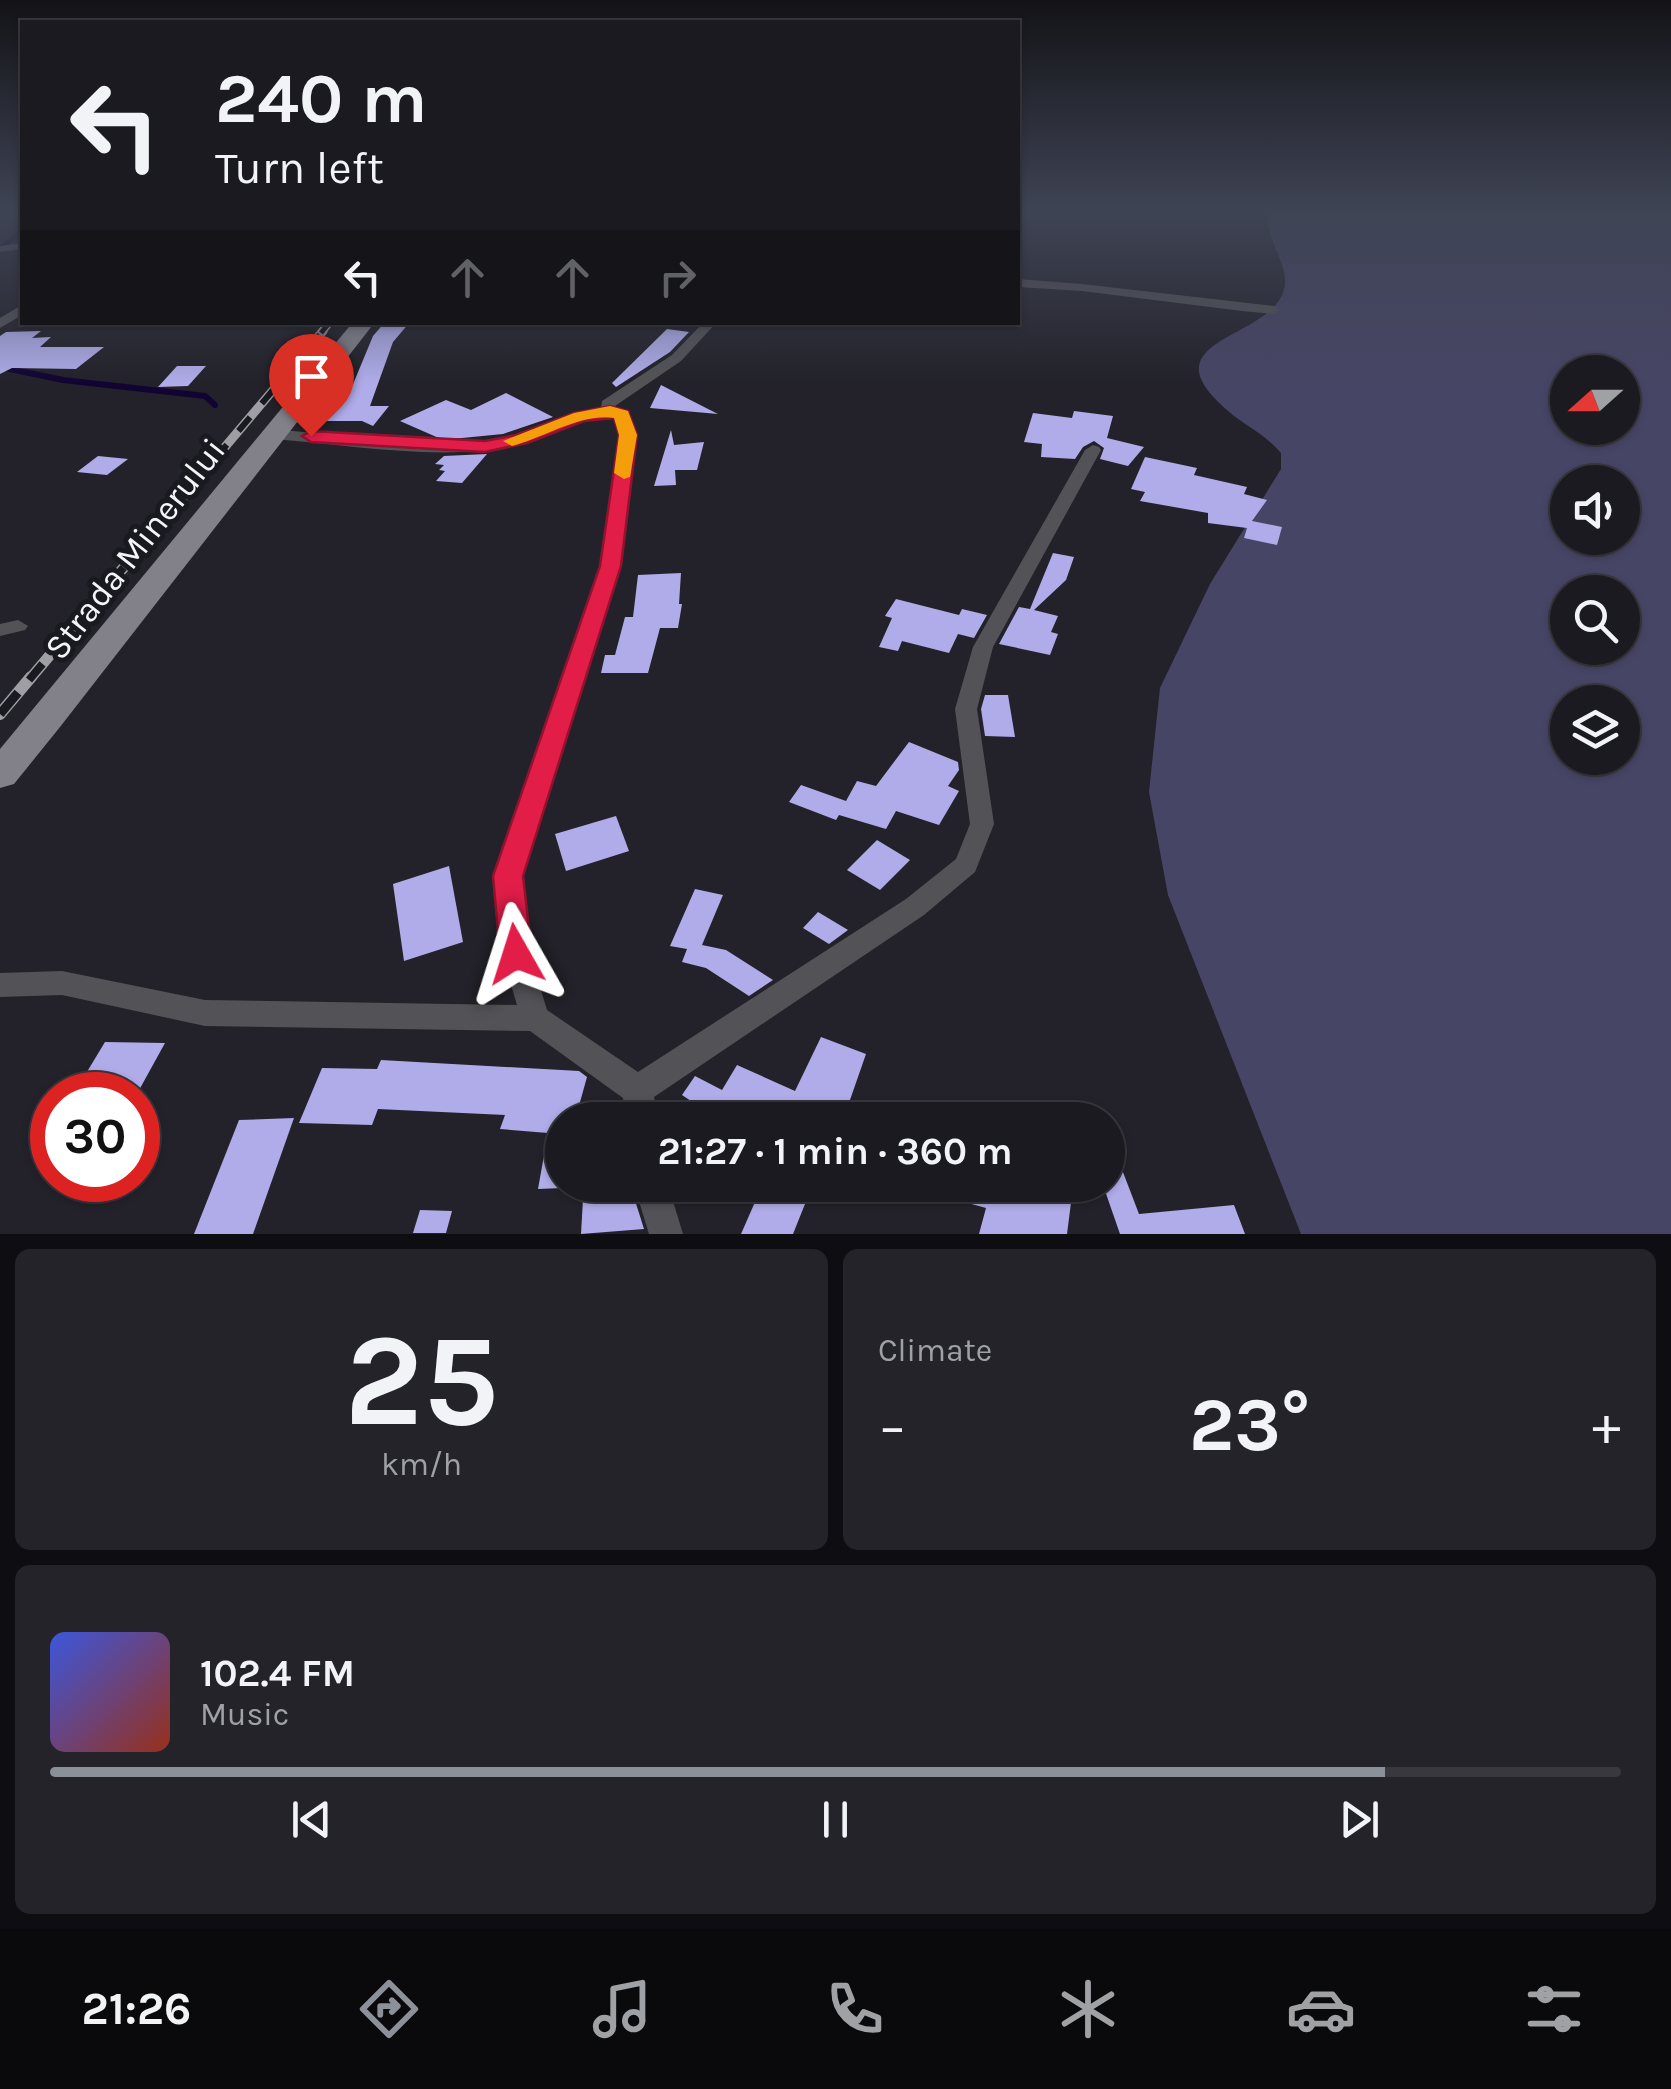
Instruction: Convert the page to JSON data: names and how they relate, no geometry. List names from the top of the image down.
{
  "streets": {
    "main road": ["Strada Minerului"]
  },
  "north": "left",
  "page": {
    "turn": ["240 m", "Turn left"],
    "limit": "30",
    "trip": "21:27 · 1 min · 360 m",
    "tile": [
      ["25", "km/h"],
      "Climate"
    ],
    "heat": ["−", "23°", "+"],
    "song": ["102.4 FM", "Music"],
    "tabs": "21:26"
  }
}
